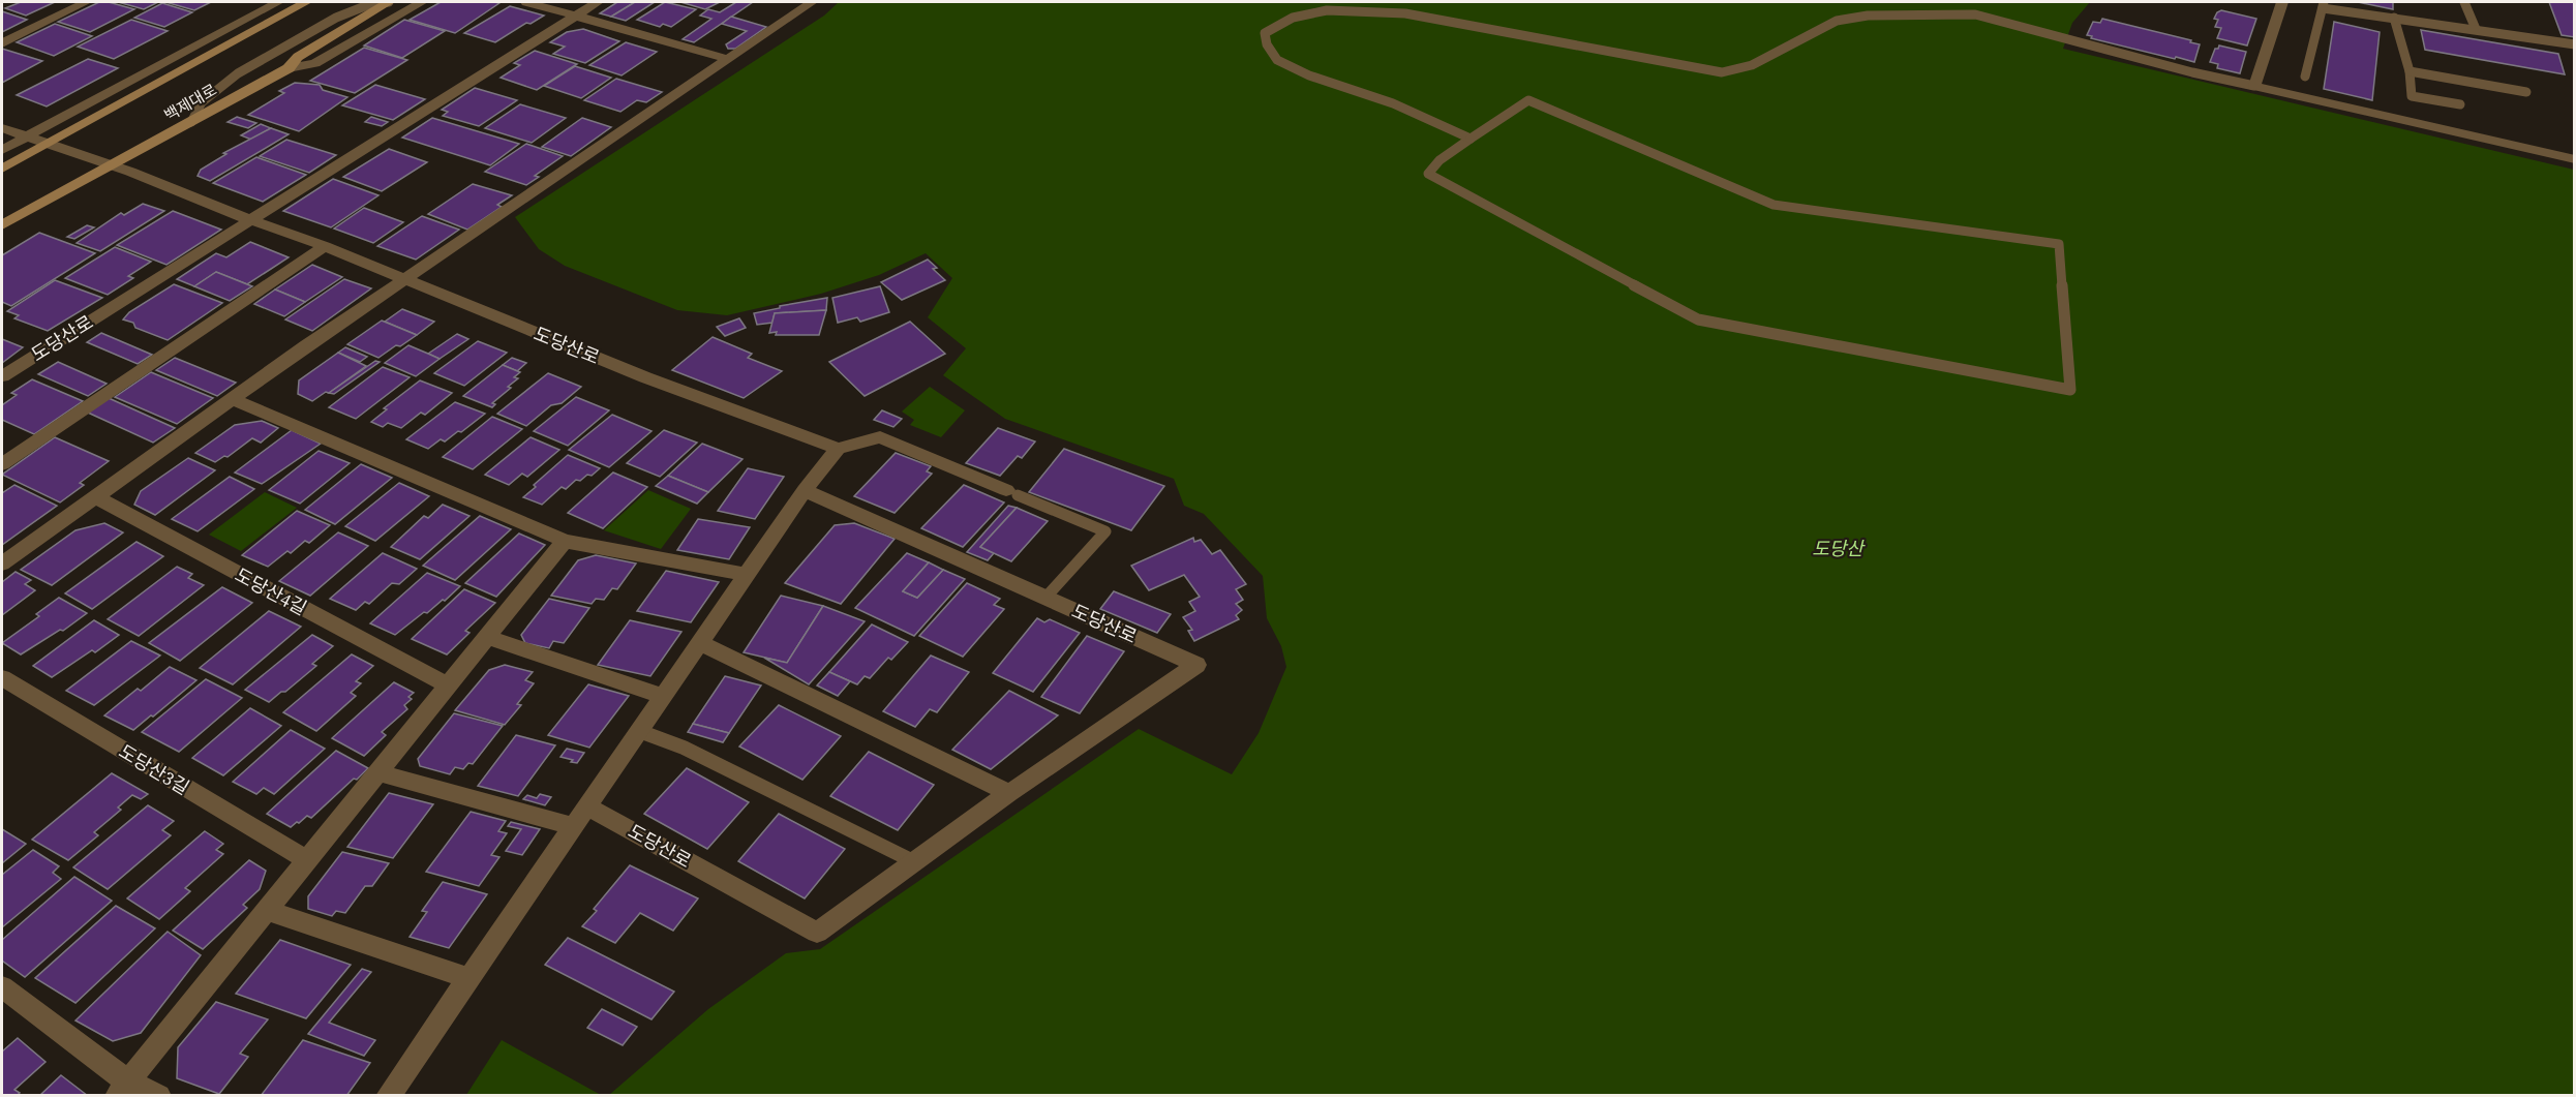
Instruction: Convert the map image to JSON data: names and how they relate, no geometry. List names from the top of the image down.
{
  "streets": {
    "street": [
      "백제대로",
      "도당산로",
      "도당산4길",
      "도당산3길"
    ]
  },
  "crossings": [
    ["백제대로", "도당산로"]
  ],
  "parks": ["도당산"]
}
